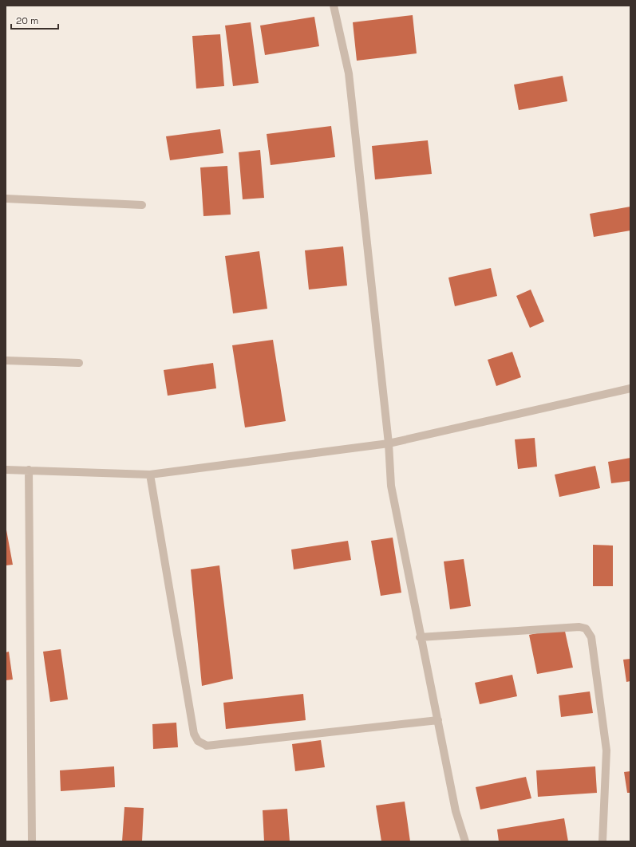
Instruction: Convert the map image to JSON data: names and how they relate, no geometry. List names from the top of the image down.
{
  "scale_bar": "20 m"
}
